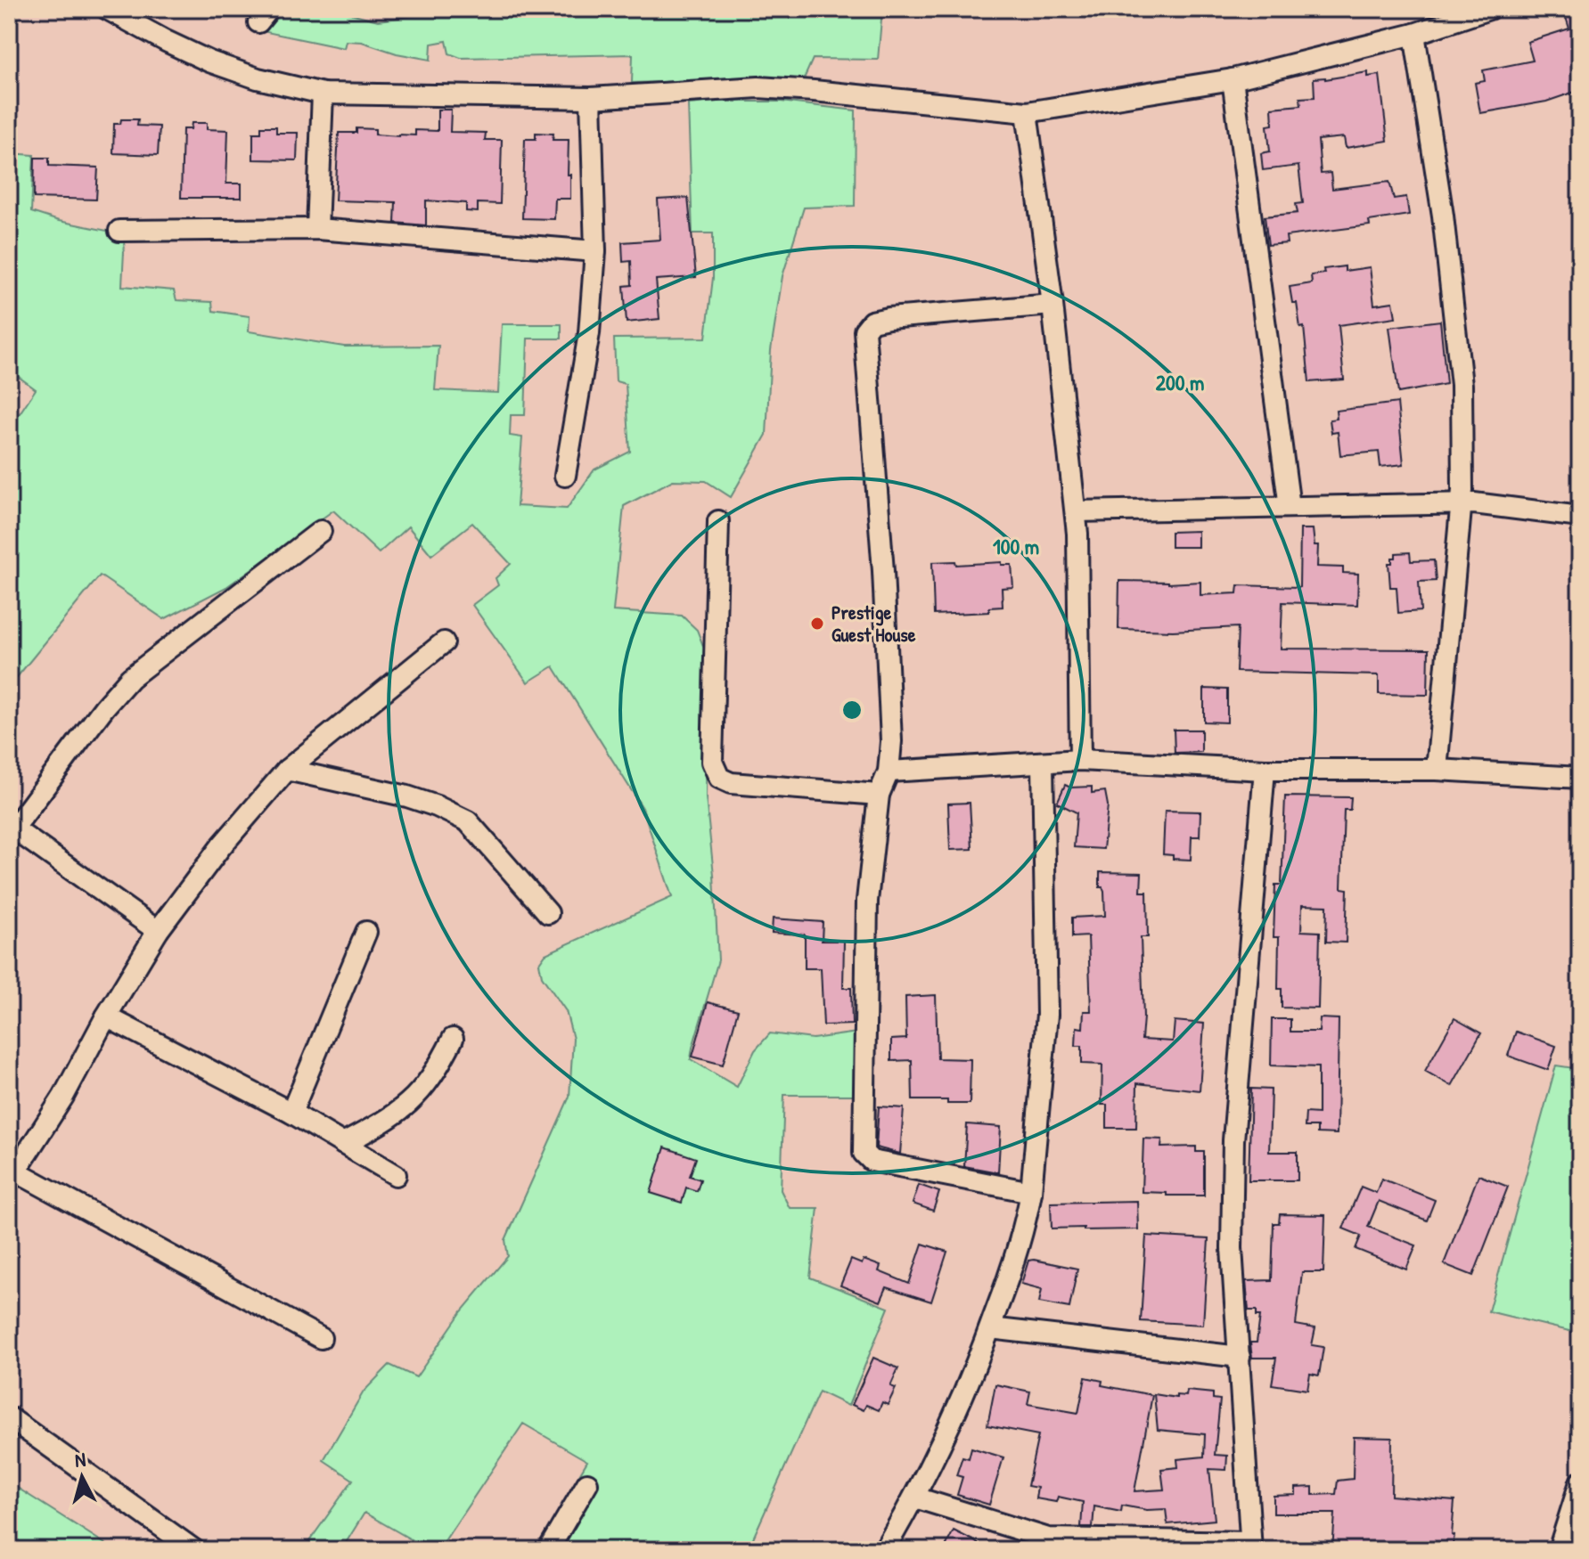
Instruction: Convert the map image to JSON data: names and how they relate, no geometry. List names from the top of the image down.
{
  "places": ["Prestige Guest House"],
  "north": "top",
  "rings": ["200 m", "100 m"]
}
